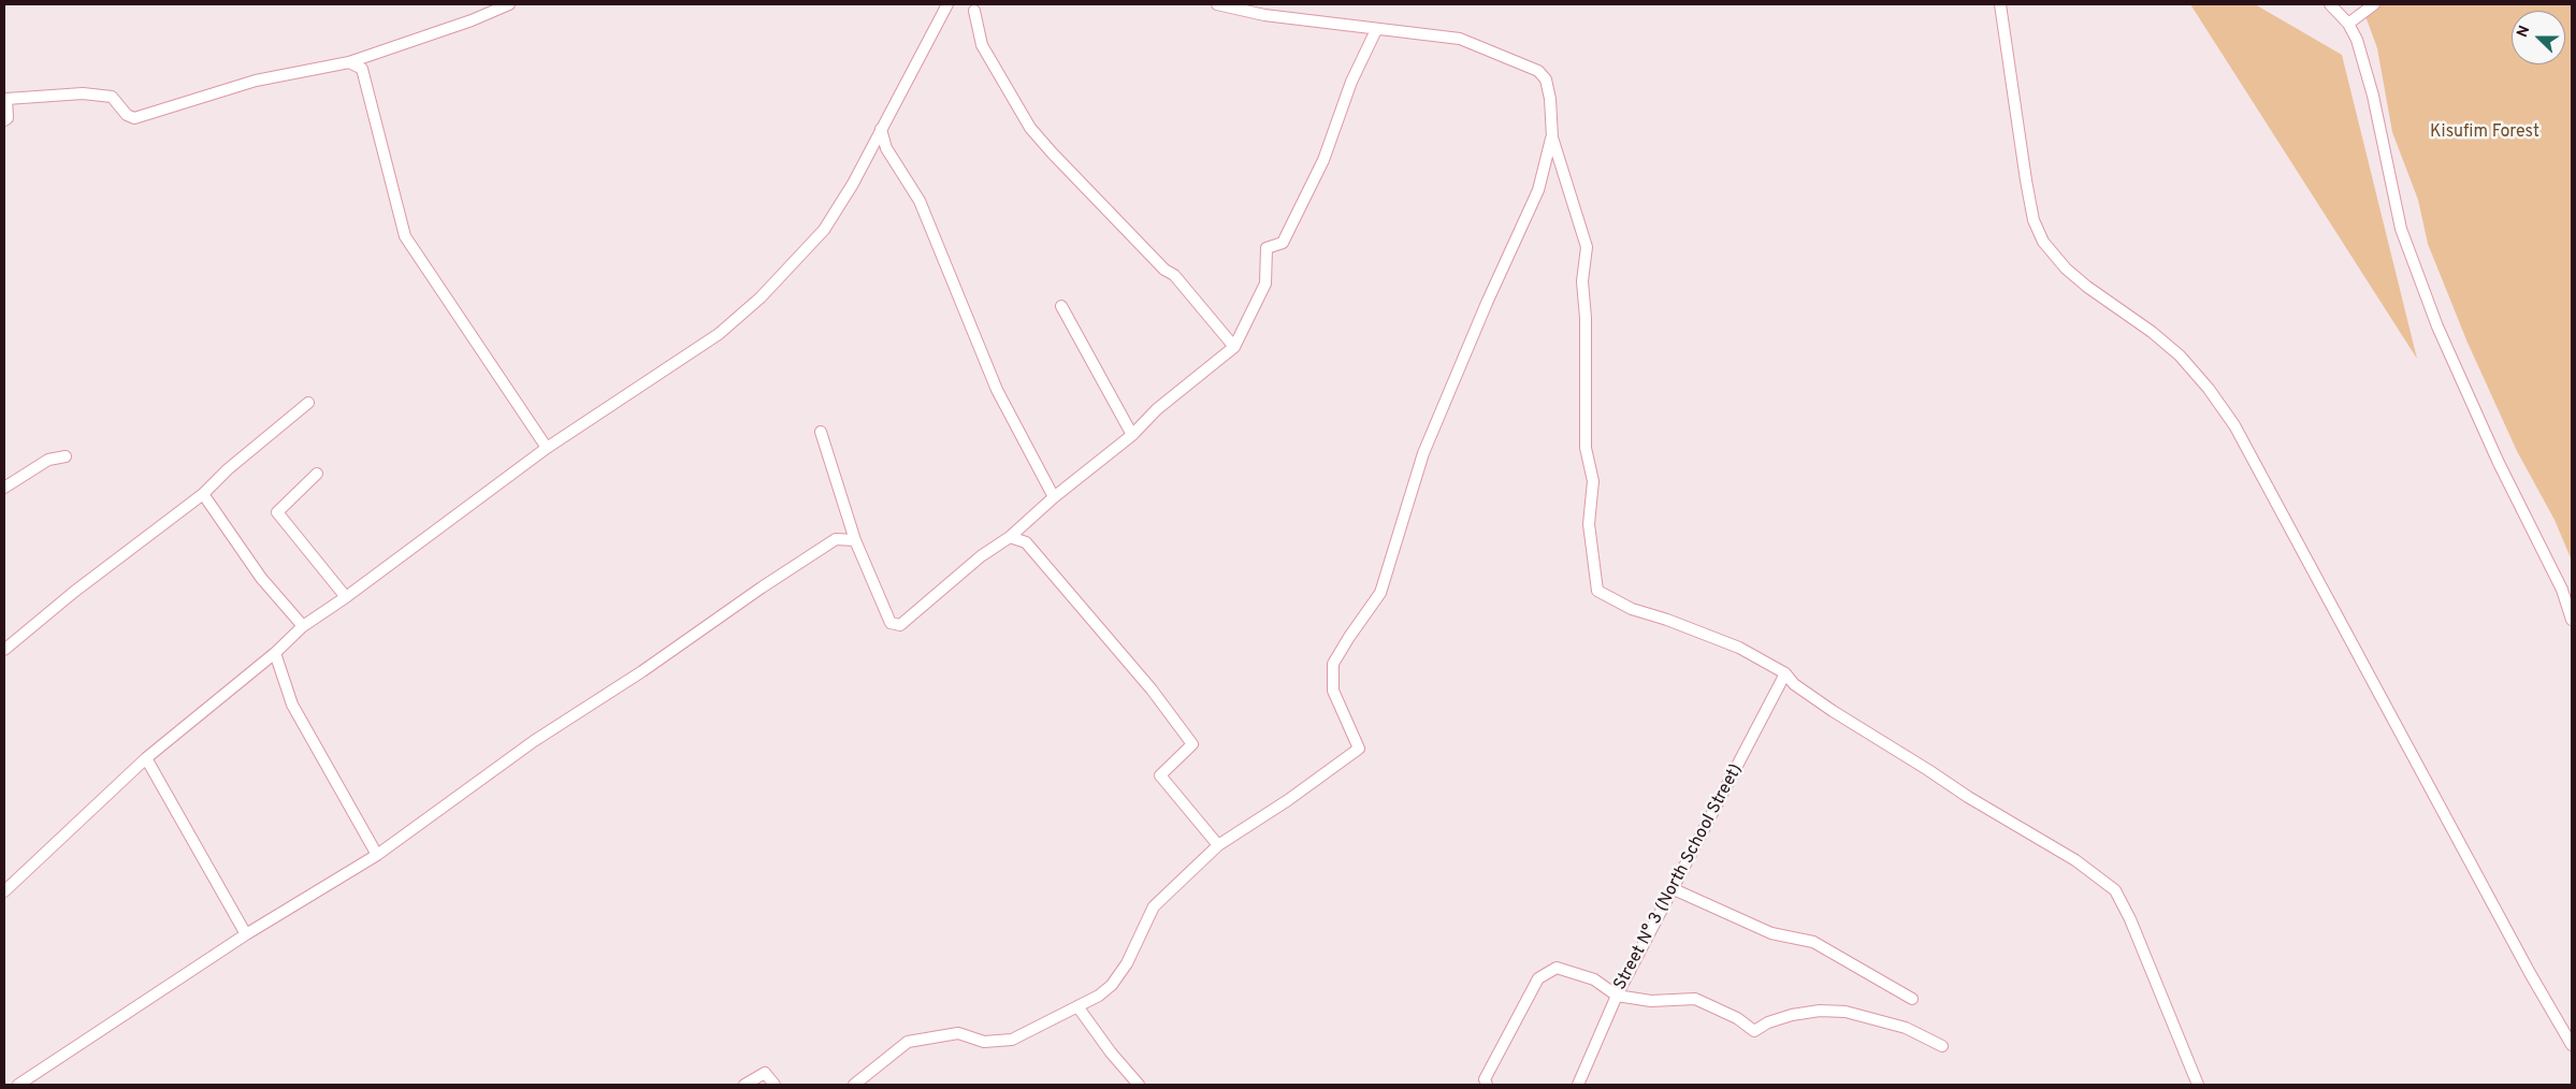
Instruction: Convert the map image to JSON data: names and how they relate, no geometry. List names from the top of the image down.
{
  "streets": {
    "street": ["Street N° 3 (North School Street)"]
  },
  "parks": ["Kisufim Forest"],
  "north": "left"
}
